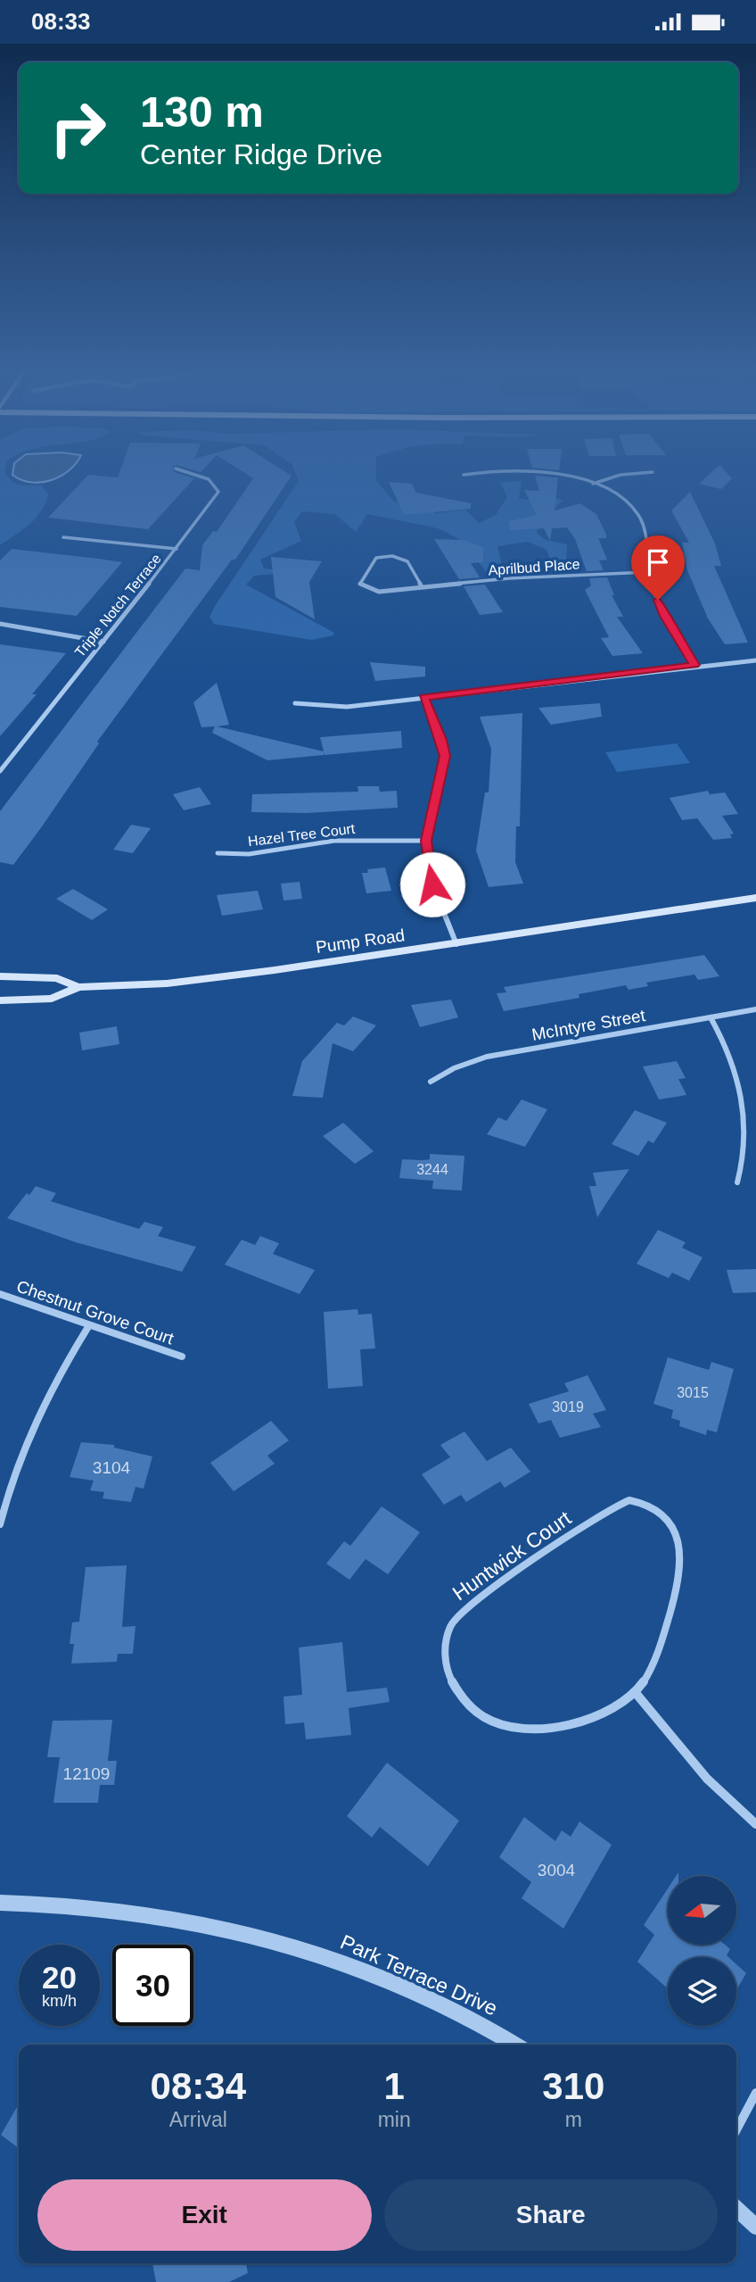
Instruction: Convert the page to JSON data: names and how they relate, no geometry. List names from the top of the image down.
{
  "streets": {
    "main road": ["Pump Road"],
    "street": [
      "Aprilbud Place",
      "Triple Notch Terrace",
      "Hazel Tree Court",
      "McIntyre Street",
      "Chestnut Grove Court",
      "Huntwick Court",
      "Park Terrace Drive"
    ]
  },
  "house_numbers": [
    "3244",
    "3015",
    "3019",
    "3104",
    "12109",
    "3004"
  ],
  "north": "left",
  "page": {
    "status": "08:33",
    "turn": ["130 m", "Center Ridge Drive"],
    "speed": "20 km/h",
    "limit": "30",
    "eta": [
      "08:34",
      "Arrival",
      "1",
      "min",
      "310",
      "m"
    ],
    "buttons": ["Exit", "Share"]
  }
}
